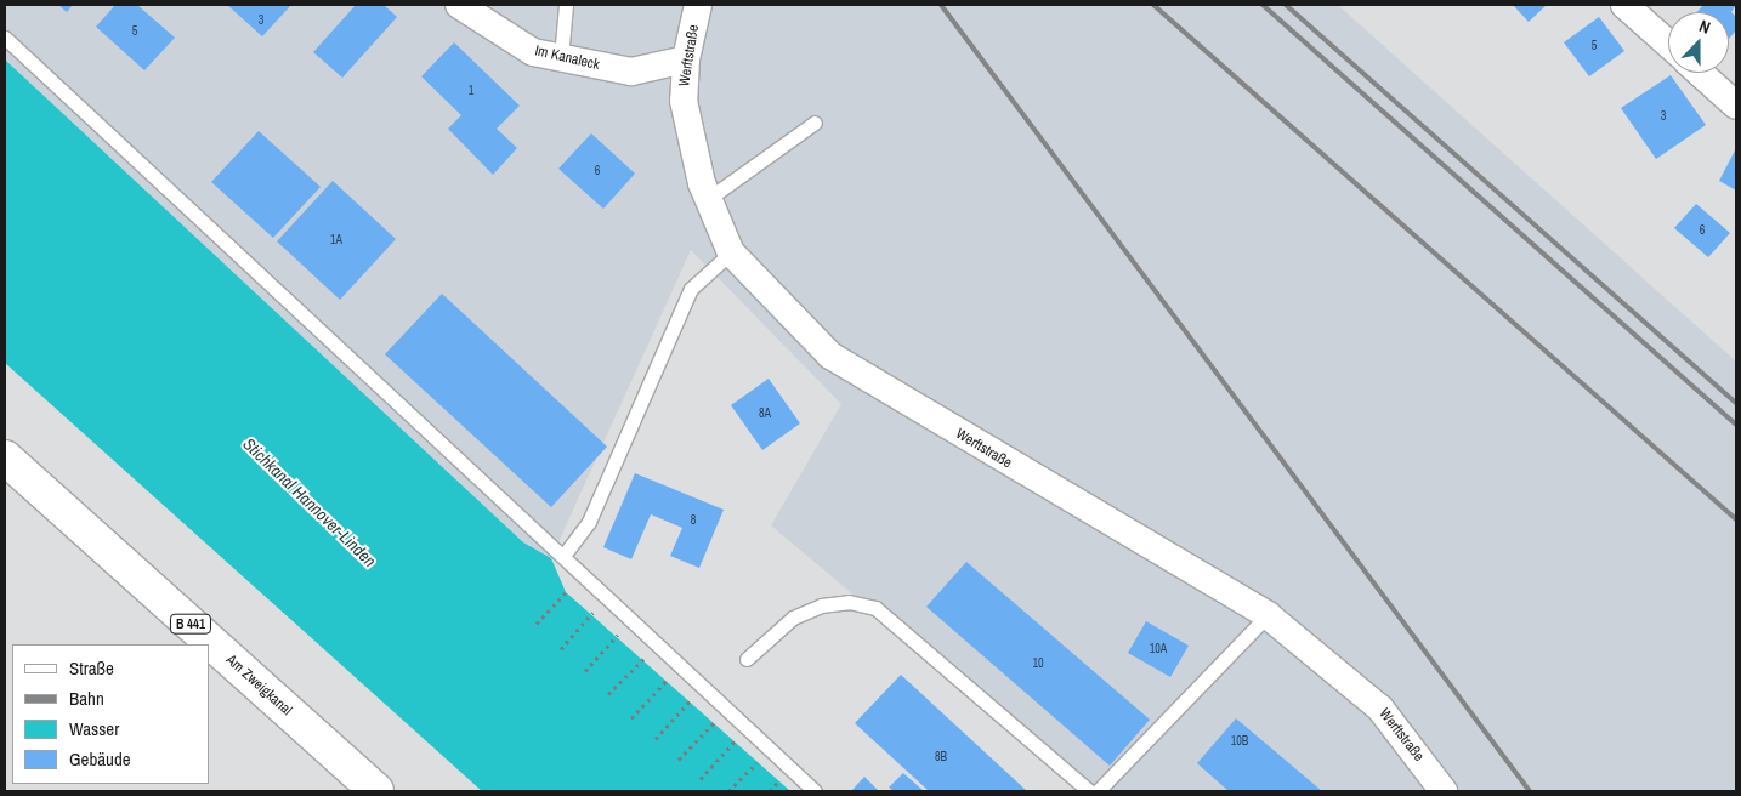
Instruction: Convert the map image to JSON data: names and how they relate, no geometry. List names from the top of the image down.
{
  "streets": {
    "main road": ["B 441", "Am Zweigkanal"],
    "street": ["Werftstraße", "Im Kanaleck"]
  },
  "crossings": [
    ["Werftstraße", "Im Kanaleck"]
  ],
  "water": ["Stichkanal Hannover-Linden"],
  "house_numbers": [
    "3",
    "5",
    "5",
    "1",
    "3",
    "6",
    "6",
    "1A",
    "8A",
    "8",
    "10A",
    "10",
    "10B",
    "8B"
  ],
  "legend": [
    "Straße",
    "Bahn",
    "Wasser",
    "Gebäude"
  ],
  "north": "top"
}
